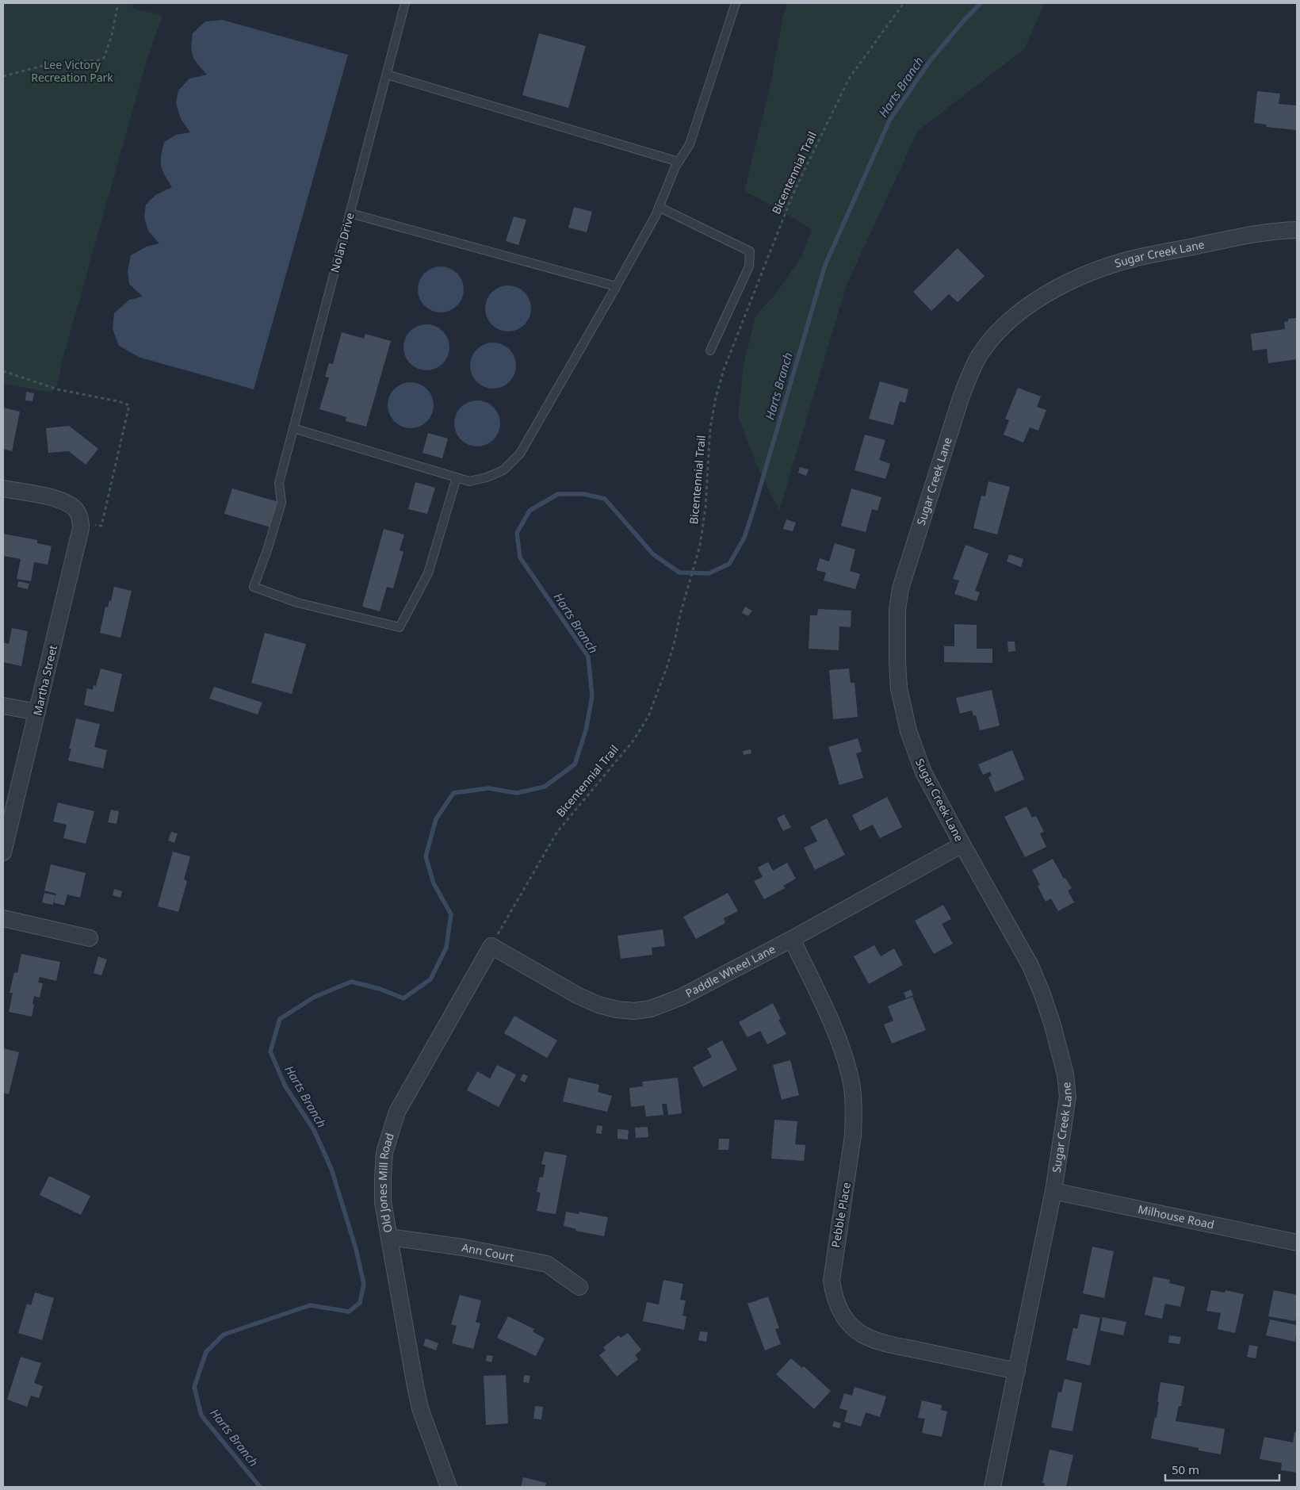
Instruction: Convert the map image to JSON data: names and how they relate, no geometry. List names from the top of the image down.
{
  "streets": {
    "street": [
      "Sugar Creek Lane",
      "Martha Street",
      "Paddle Wheel Lane",
      "Old Jones Mill Road",
      "Pebble Place",
      "Milhouse Road",
      "Ann Court"
    ],
    "lane": ["Nolan Drive"],
    "path": ["Bicentennial Trail"]
  },
  "crossings": [
    ["Bicentennial Trail", "Paddle Wheel Lane"],
    ["Bicentennial Trail", "Old Jones Mill Road"],
    ["Sugar Creek Lane", "Paddle Wheel Lane"],
    ["Sugar Creek Lane", "Pebble Place"],
    ["Sugar Creek Lane", "Milhouse Road"],
    ["Paddle Wheel Lane", "Old Jones Mill Road"],
    ["Paddle Wheel Lane", "Pebble Place"],
    ["Old Jones Mill Road", "Ann Court"]
  ],
  "water": ["Harts Branch"],
  "parks": ["Lee Victory Recreation Park"],
  "scale_bar": "50 m"
}
